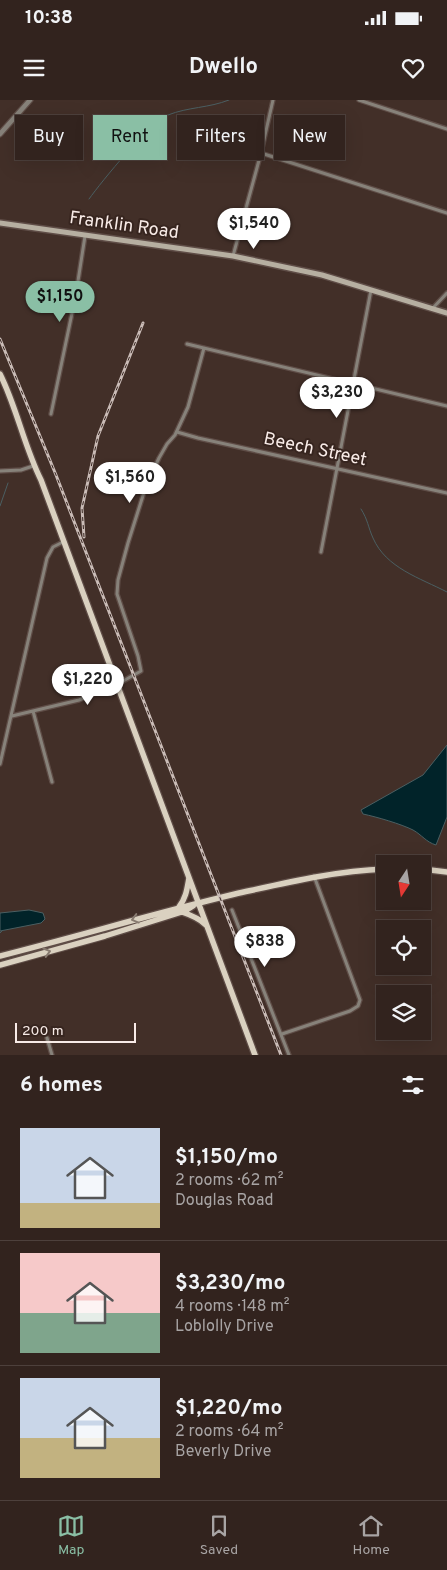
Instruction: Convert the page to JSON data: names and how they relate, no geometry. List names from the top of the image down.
{
  "streets": {
    "main road": ["Franklin Road"],
    "street": ["Beech Street"]
  },
  "scale_bar": "200 m",
  "north": "bottom",
  "page": {
    "status": "10:38",
    "header": "Dwello",
    "chip": [
      "Buy",
      "Rent",
      "Filters",
      "New"
    ],
    "price": [
      "$1,540",
      "$1,150",
      "$3,230",
      "$1,560",
      "$1,220",
      "$838"
    ],
    "scale": "200 m",
    "heading": "6 homes",
    "list": [
      {
        "name": "$1,150/mo",
        "note": "2 rooms · 62 m² · Douglas Road"
      },
      {
        "name": "$3,230/mo",
        "note": "4 rooms · 148 m² · Loblolly Drive"
      },
      {
        "name": "$1,220/mo",
        "note": "2 rooms · 64 m² · Beverly Drive"
      }
    ],
    "tabs": ["Map", "Saved", "Home"]
  }
}
